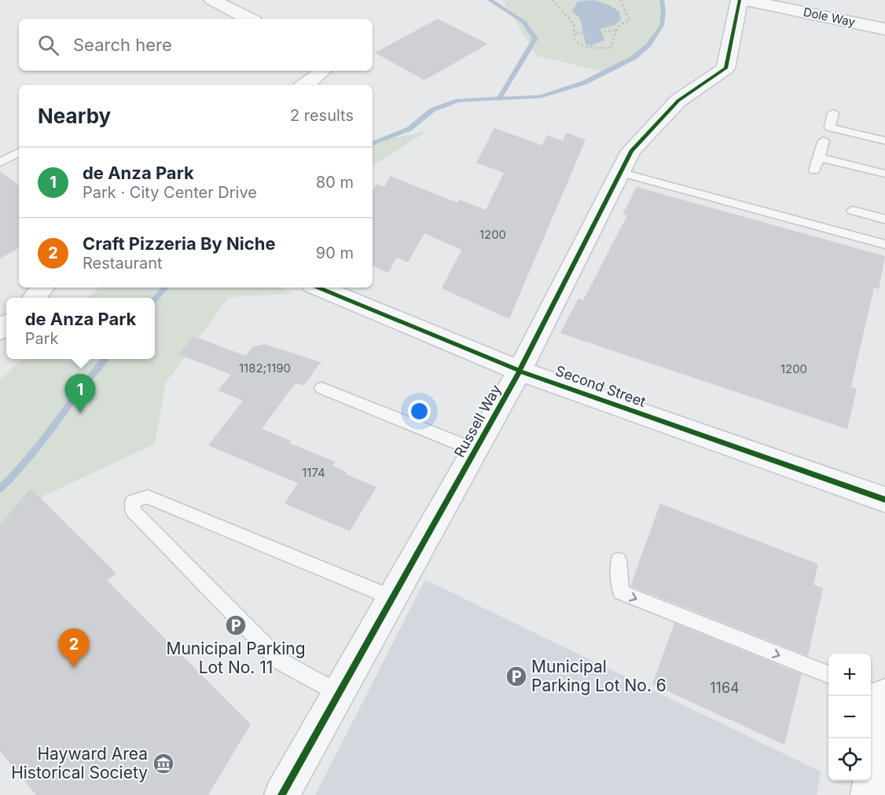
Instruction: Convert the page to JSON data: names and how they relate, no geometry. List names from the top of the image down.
{
  "streets": {
    "street": ["Dole Way", "Second Street", "Russell Way"]
  },
  "crossings": [
    ["Second Street", "Russell Way"]
  ],
  "places": {
    "parking": ["Municipal Parking Lot No. 11", "Municipal Parking Lot No. 6"],
    "museum": ["Hayward Area Historical Society"]
  },
  "house_numbers": [
    "1200",
    "1182;1190",
    "1200",
    "1174",
    "1164"
  ],
  "page": {
    "search": "Search here",
    "heading": ["Nearby", "2 results"],
    "list": [
      {
        "mark": "1",
        "name": "de Anza Park",
        "note": "Park · City Center Drive",
        "value": "80 m"
      },
      {
        "mark": "2",
        "name": "Craft Pizzeria By Niche",
        "note": "Restaurant",
        "value": "90 m"
      }
    ],
    "popup": ["de Anza Park", "Park"],
    "pins": ["1", "2"],
    "map_buttons": ["+", "−"]
  }
}
